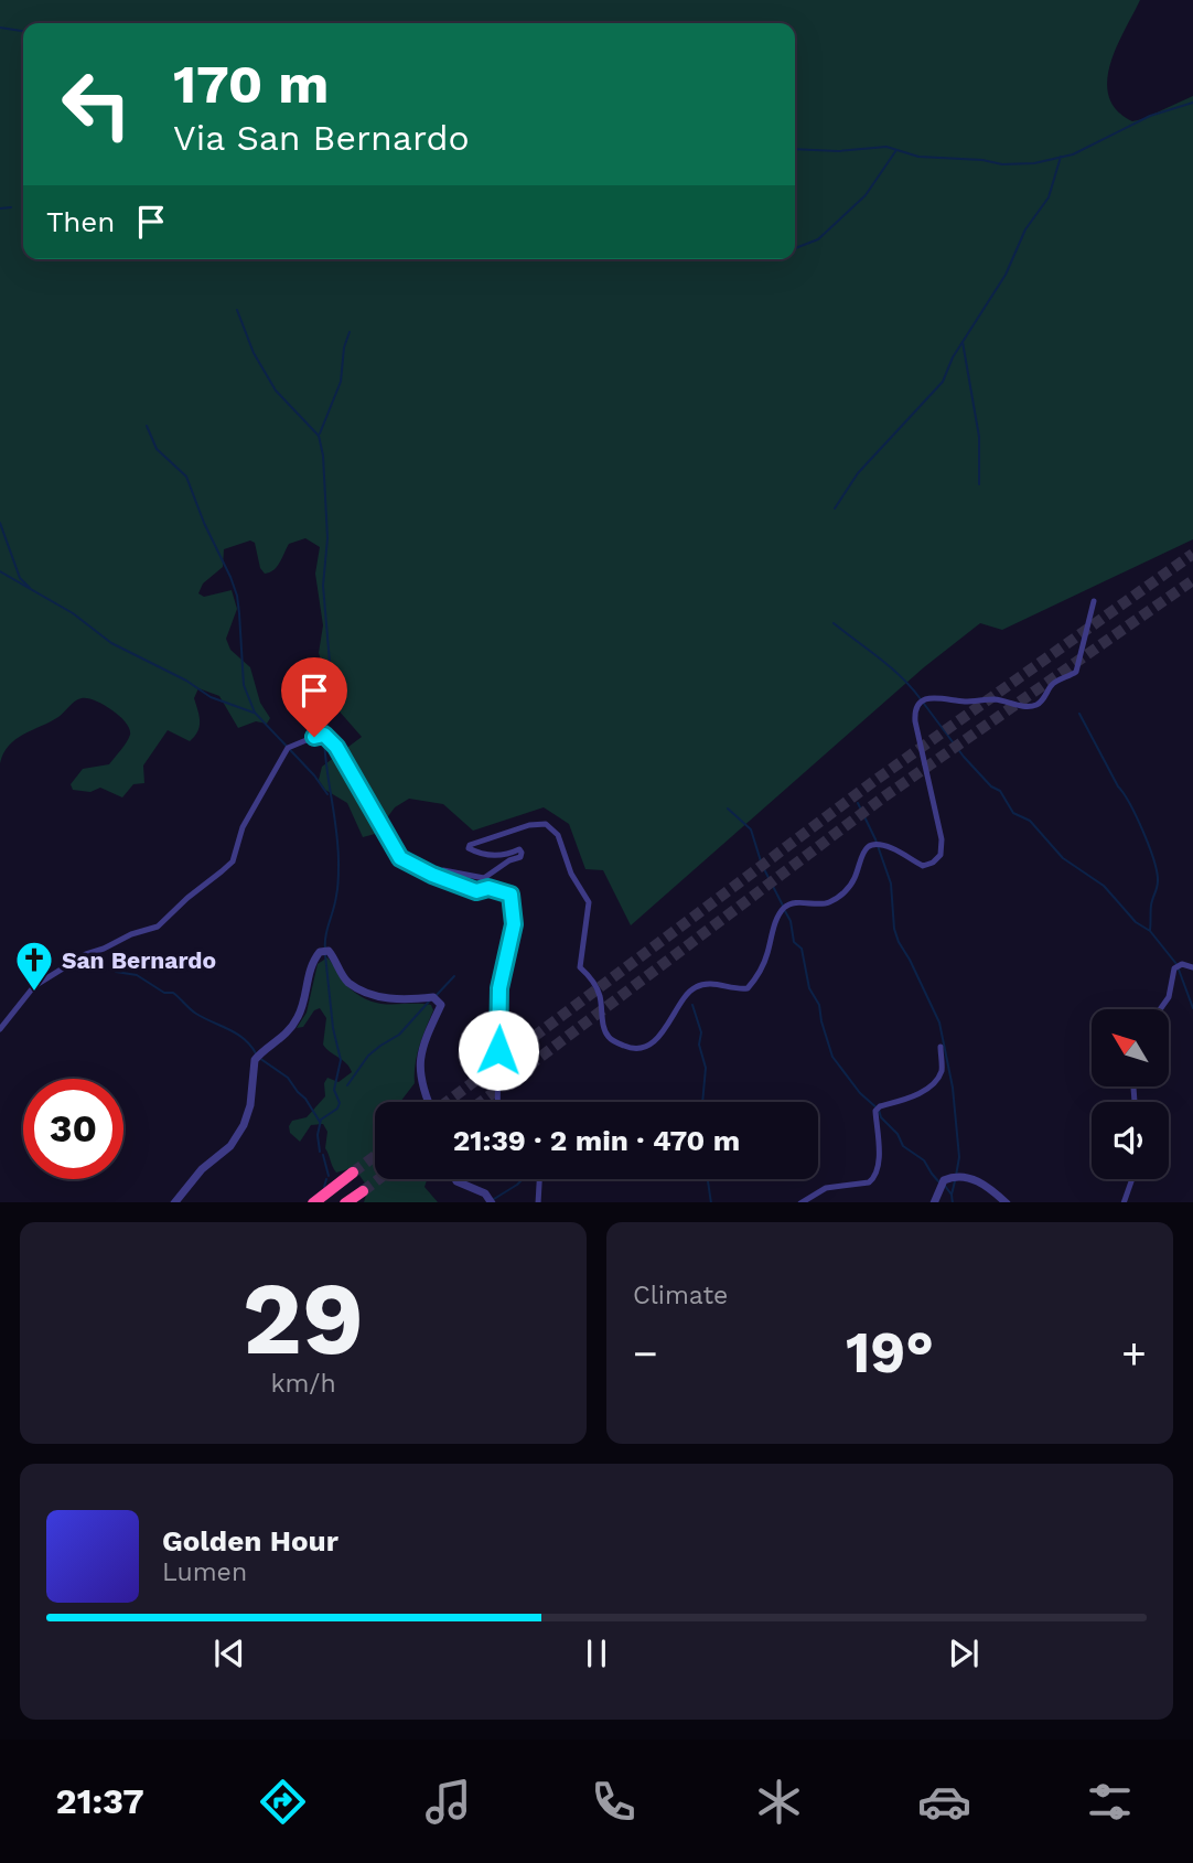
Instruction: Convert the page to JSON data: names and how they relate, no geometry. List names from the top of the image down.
{
  "places": {
    "church": ["San Bernardo"]
  },
  "north": "top left",
  "page": {
    "turn": ["170 m", "Via San Bernardo"],
    "then": "Then",
    "limit": "30",
    "trip": "21:39 · 2 min · 470 m",
    "tile": [
      ["29", "km/h"],
      "Climate"
    ],
    "heat": ["−", "19°", "+"],
    "song": ["Golden Hour", "Lumen"],
    "tabs": "21:37"
  }
}
